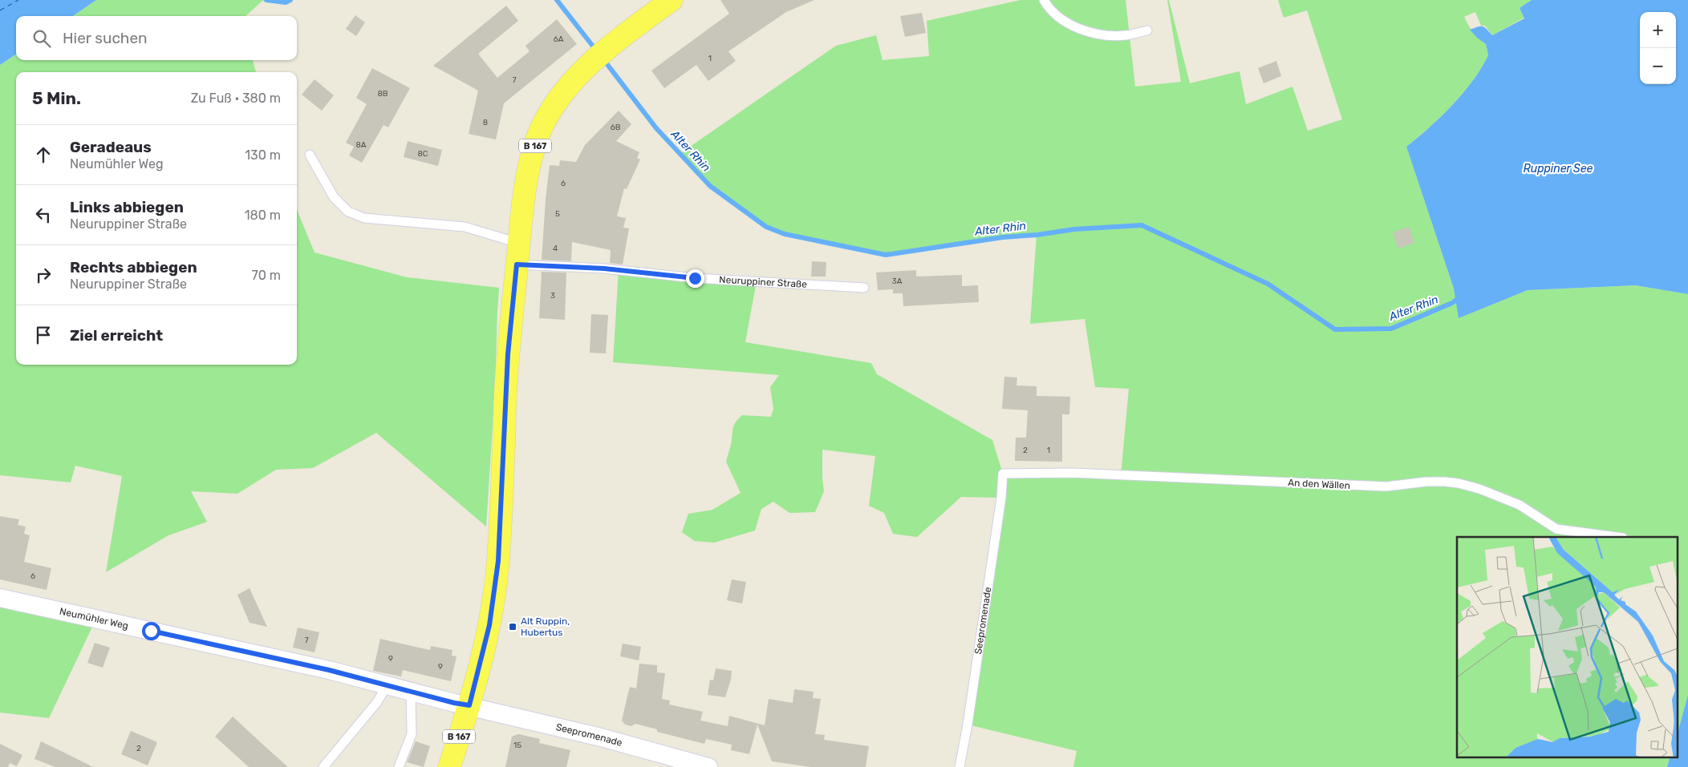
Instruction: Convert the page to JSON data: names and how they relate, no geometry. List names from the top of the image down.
{
  "streets": {
    "main road": ["B 167"],
    "street": ["Neumühler Weg", "Seepromenade"],
    "lane": ["Neuruppiner Straße", "An den Wällen"]
  },
  "crossings": [
    ["B 167", "Neuruppiner Straße"],
    ["B 167", "Neumühler Weg"],
    ["B 167", "Seepromenade"],
    ["An den Wällen", "Seepromenade"],
    ["Neumühler Weg", "Seepromenade"]
  ],
  "water": ["Alter Rhin", "Ruppiner See"],
  "places": {
    "transit": ["Alt Ruppin, Hubertus"]
  },
  "house_numbers": [
    "6A",
    "1",
    "7",
    "8B",
    "8",
    "6B",
    "8A",
    "8C",
    "6",
    "5",
    "4",
    "3A",
    "3",
    "2",
    "1",
    "6",
    "7",
    "9",
    "9",
    "15",
    "2"
  ],
  "page": {
    "map_buttons": ["+", "−"],
    "search": "Hier suchen",
    "heading": ["5 Min.", "Zu Fuß · 380 m"],
    "list": [
      ["Geradeaus", "Neumühler Weg", "130 m"],
      ["Links abbiegen", "Neuruppiner Straße", "180 m"],
      ["Rechts abbiegen", "Neuruppiner Straße", "70 m"],
      "Ziel erreicht"
    ]
  }
}
